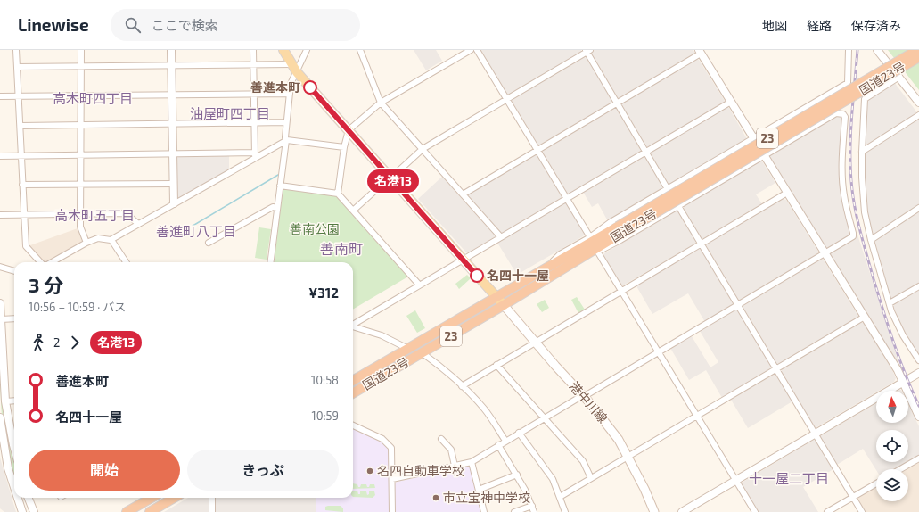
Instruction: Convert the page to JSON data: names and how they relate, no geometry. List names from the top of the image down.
{
  "streets": {
    "highway": ["国道23号", "23"],
    "main road": ["港中川線"]
  },
  "crossings": [
    ["国道23号", "港中川線"]
  ],
  "districts": [
    "高木町四丁目",
    "油屋町四丁目",
    "高木町五丁目",
    "善進町八丁目",
    "善南町",
    "十一屋二丁目"
  ],
  "parks": ["善南公園"],
  "places": [
    "善進本町",
    "名四十一屋",
    "名四自動車学校",
    "市立宝神中学校"
  ],
  "lines": ["bus line 名港13"],
  "north": "top",
  "page": {
    "header": "Linewise",
    "search": "ここで検索",
    "nav": ["地図", "経路", "保存済み"],
    "on_map": "名港13",
    "heading": ["3 分", "10:56 – 10:59 · バス", "¥312"],
    "legs": ["2", "名港13"],
    "list": [
      {
        "name": "善進本町",
        "value": "10:58"
      },
      {
        "name": "名四十一屋",
        "value": "10:59"
      }
    ],
    "buttons": ["開始", "きっぷ"]
  }
}
